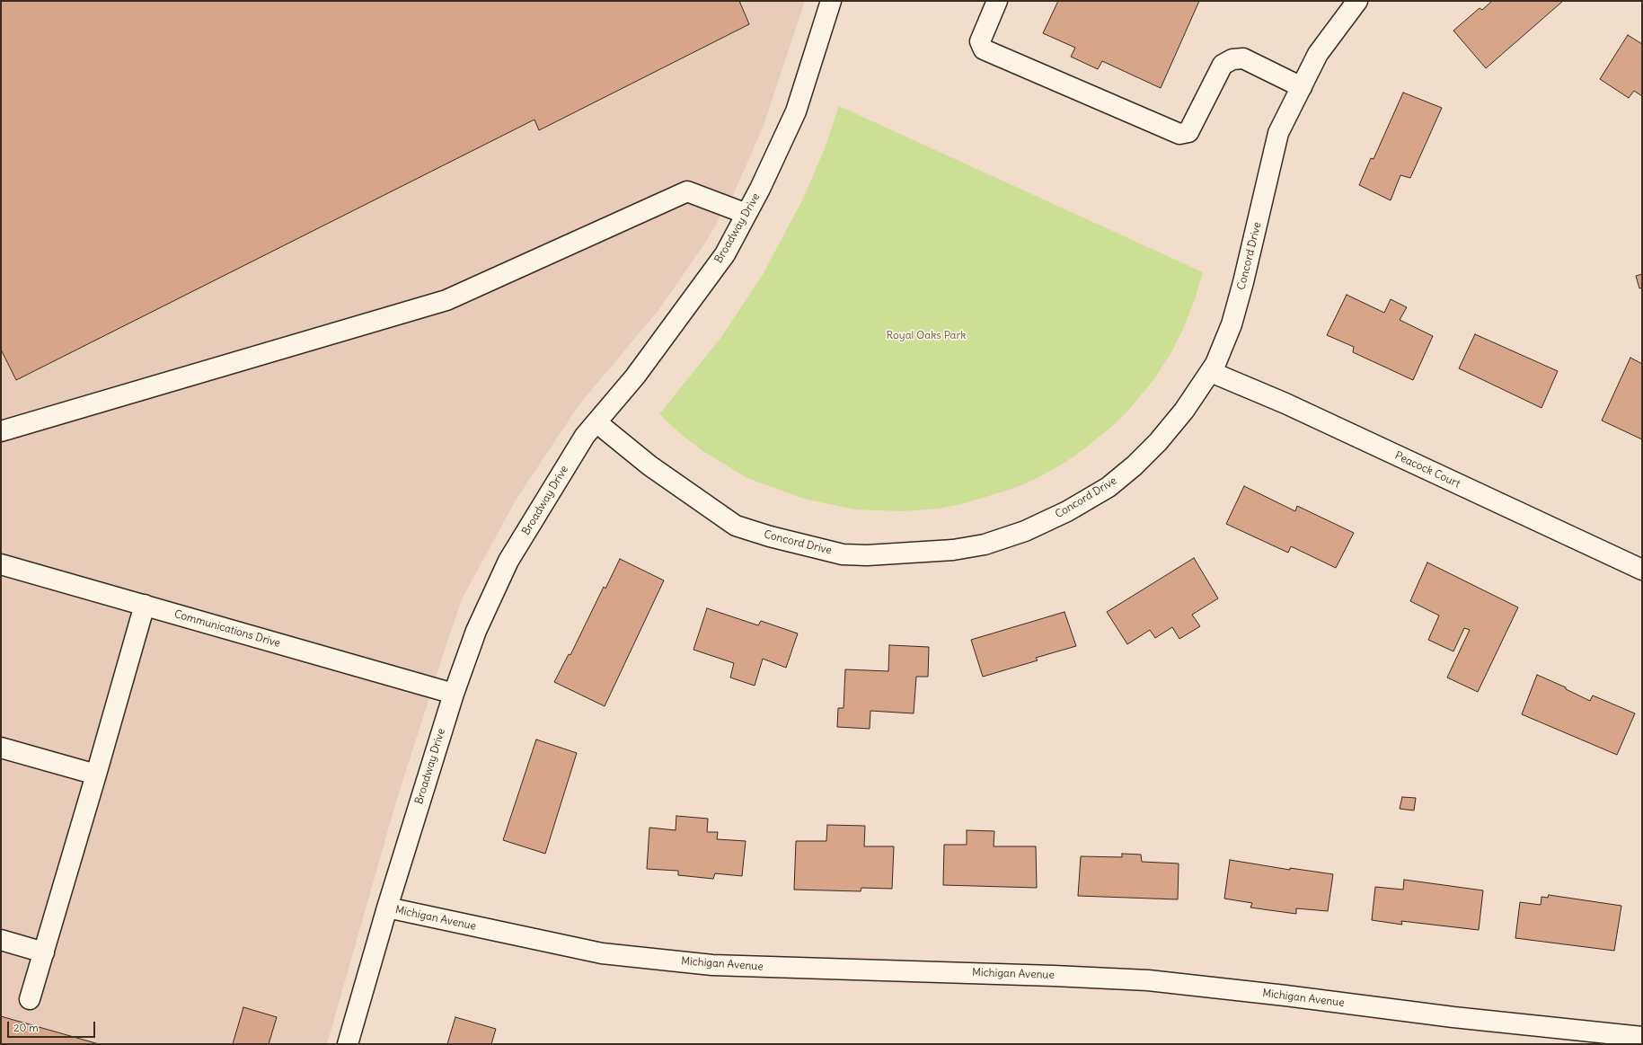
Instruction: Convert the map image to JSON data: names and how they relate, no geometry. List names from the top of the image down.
{
  "streets": {
    "street": [
      "Broadway Drive",
      "Concord Drive",
      "Peacock Court",
      "Communications Drive",
      "Michigan Avenue"
    ]
  },
  "crossings": [
    ["Broadway Drive", "Concord Drive"],
    ["Broadway Drive", "Communications Drive"],
    ["Broadway Drive", "Michigan Avenue"],
    ["Concord Drive", "Peacock Court"]
  ],
  "parks": ["Royal Oaks Park"],
  "scale_bar": "20 m"
}
